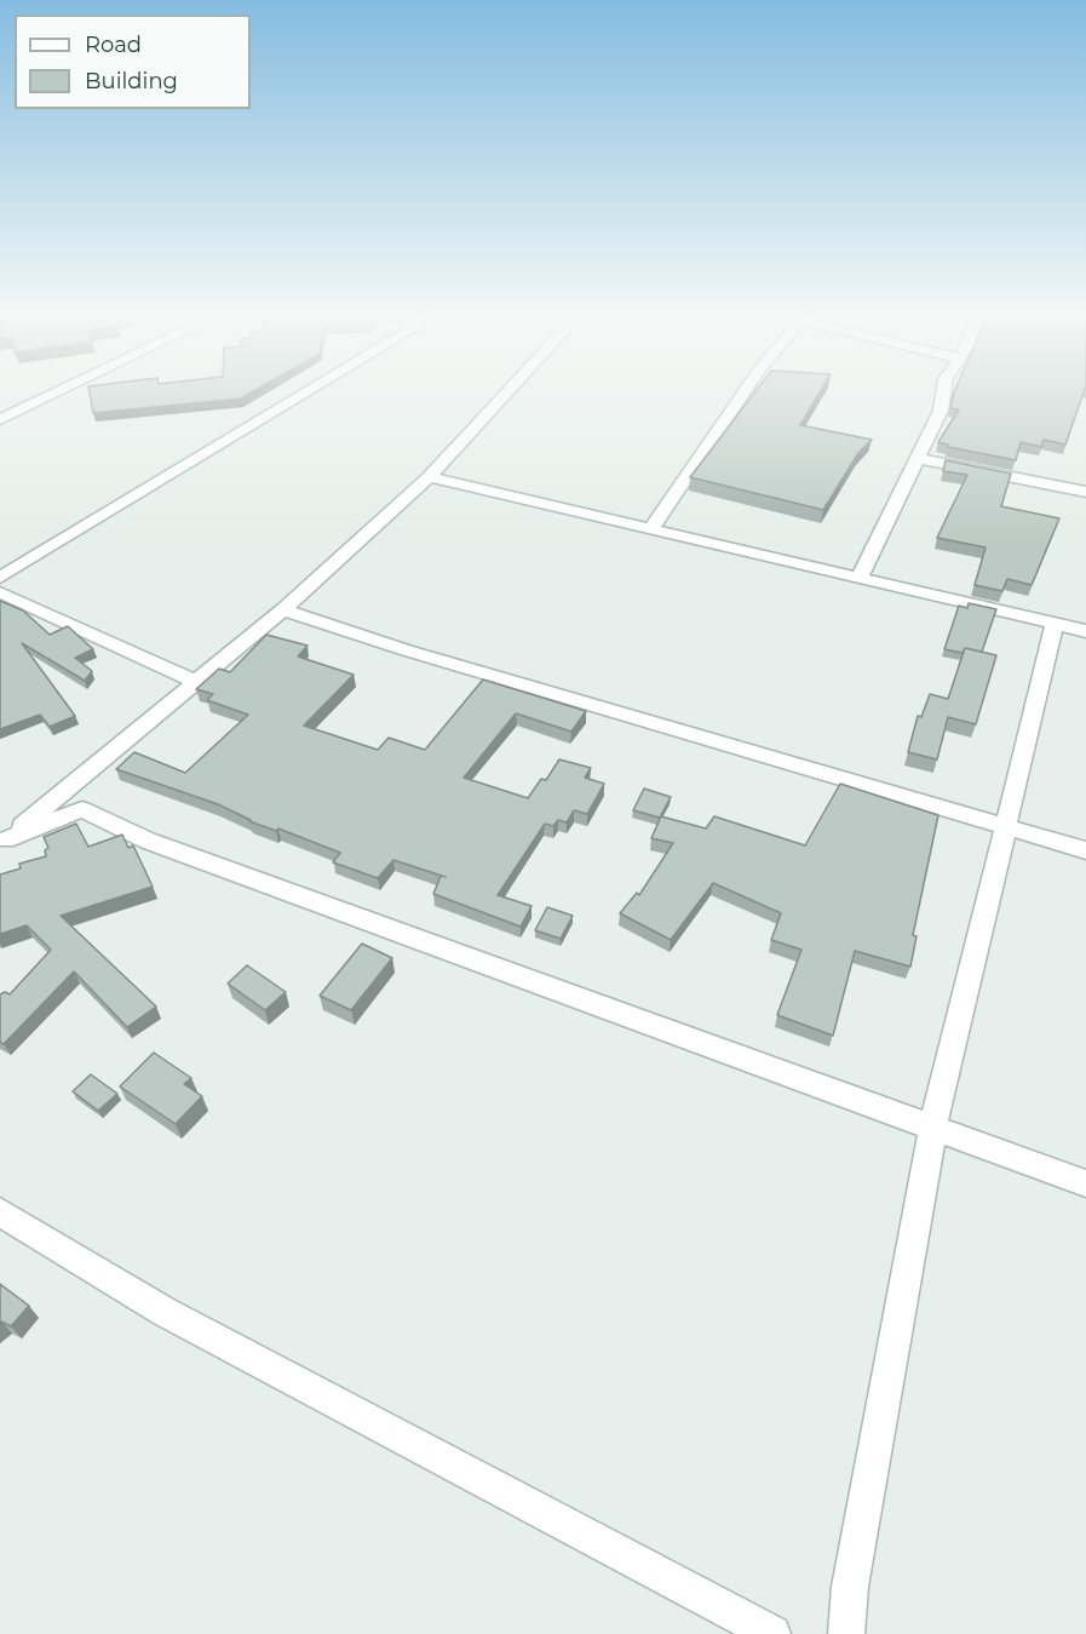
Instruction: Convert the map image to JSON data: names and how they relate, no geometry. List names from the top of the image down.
{
  "legend": ["Road", "Building"]
}
